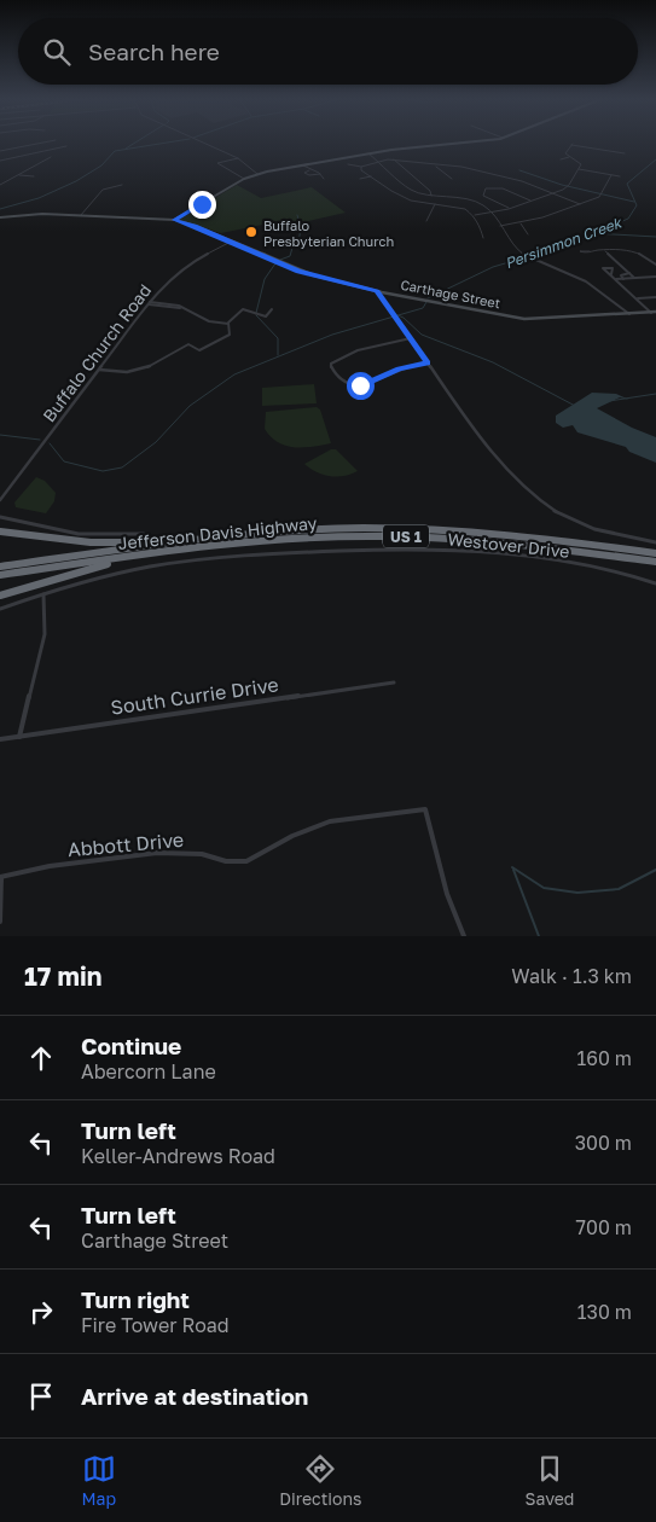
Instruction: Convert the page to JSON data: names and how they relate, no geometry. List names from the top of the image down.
{
  "streets": {
    "highway": ["Jefferson Davis Highway", "US 1"],
    "street": [
      "Carthage Street",
      "Buffalo Church Road",
      "Westover Drive",
      "South Currie Drive",
      "Abbott Drive"
    ]
  },
  "crossings": [
    ["Carthage Street", "Buffalo Church Road"]
  ],
  "water": ["Persimmon Creek"],
  "places": ["Buffalo Presbyterian Church"],
  "page": {
    "search": "Search here",
    "heading": ["17 min", "Walk · 1.3 km"],
    "list": [
      ["Continue", "Abercorn Lane", "160 m"],
      ["Turn left", "Keller-Andrews Road", "300 m"],
      ["Turn left", "Carthage Street", "700 m"],
      ["Turn right", "Fire Tower Road", "130 m"],
      "Arrive at destination"
    ],
    "nav": ["Map", "Directions", "Saved"]
  }
}
